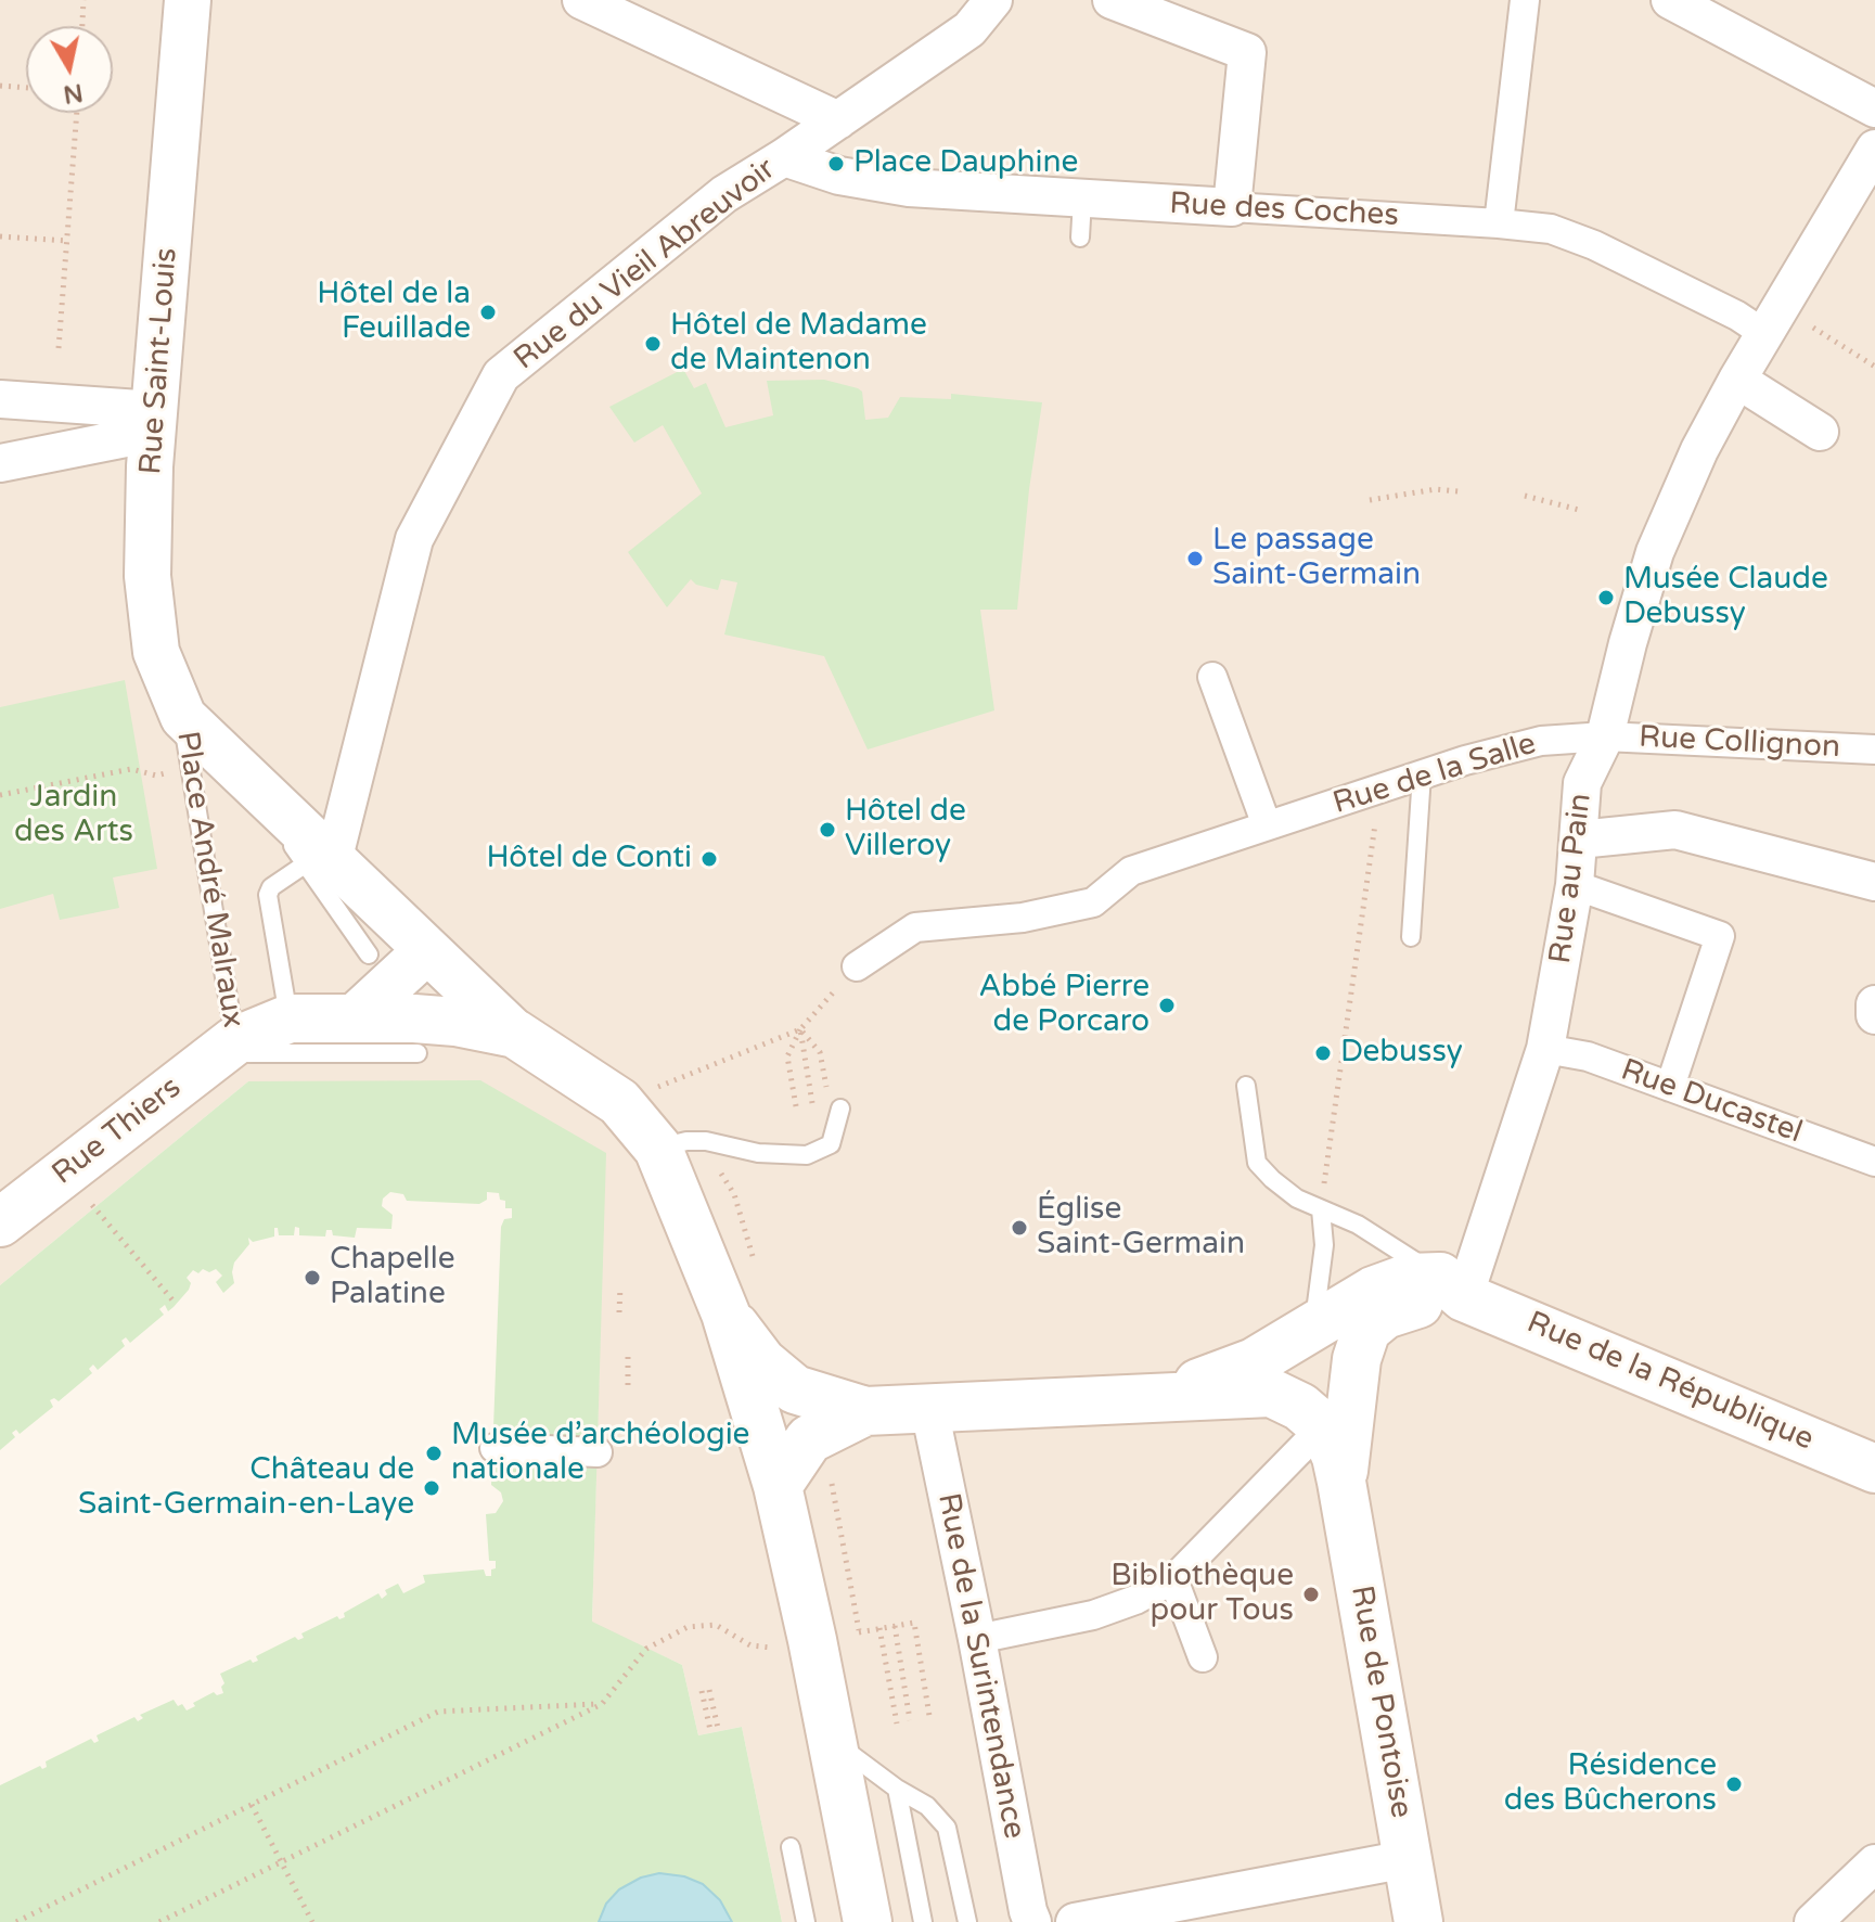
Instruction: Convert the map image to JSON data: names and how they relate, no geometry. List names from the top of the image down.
{
  "streets": {
    "main road": [
      "Place André Malraux",
      "Rue Thiers",
      "Rue de la République",
      "Rue de Pontoise"
    ],
    "street": [
      "Rue des Coches",
      "Rue du Vieil Abreuvoir",
      "Rue Saint-Louis",
      "Rue Collignon",
      "Rue de la Salle",
      "Rue au Pain",
      "Rue Ducastel",
      "Rue de la Surintendance"
    ]
  },
  "crossings": [
    ["Rue des Coches", "Rue du Vieil Abreuvoir"],
    ["Rue des Coches", "Rue au Pain"],
    ["Rue du Vieil Abreuvoir", "Place André Malraux"],
    ["Rue Saint-Louis", "Place André Malraux"],
    ["Rue Collignon", "Rue de la Salle"],
    ["Rue Collignon", "Rue au Pain"],
    ["Rue de la Salle", "Rue au Pain"],
    ["Rue au Pain", "Rue Ducastel"],
    ["Rue au Pain", "Rue de la République"],
    ["Rue au Pain", "Rue de Pontoise"],
    ["Place André Malraux", "Rue Thiers"],
    ["Rue de la République", "Rue de Pontoise"]
  ],
  "parks": ["Jardin des Arts"],
  "places": [
    "Place Dauphine",
    "Hôtel de la Feuillade",
    "Hôtel de Madame de Maintenon",
    "Le passage Saint-Germain",
    "Musée Claude Debussy",
    "Hôtel de Villeroy",
    "Hôtel de Conti",
    "Abbé Pierre de Porcaro",
    "Debussy",
    "Église Saint-Germain",
    "Chapelle Palatine",
    "Musée d’archéologie nationale",
    "Château de Saint-Germain-en-Laye",
    "Bibliothèque pour Tous",
    "Résidence des Bûcherons"
  ],
  "north": "bottom"
}
